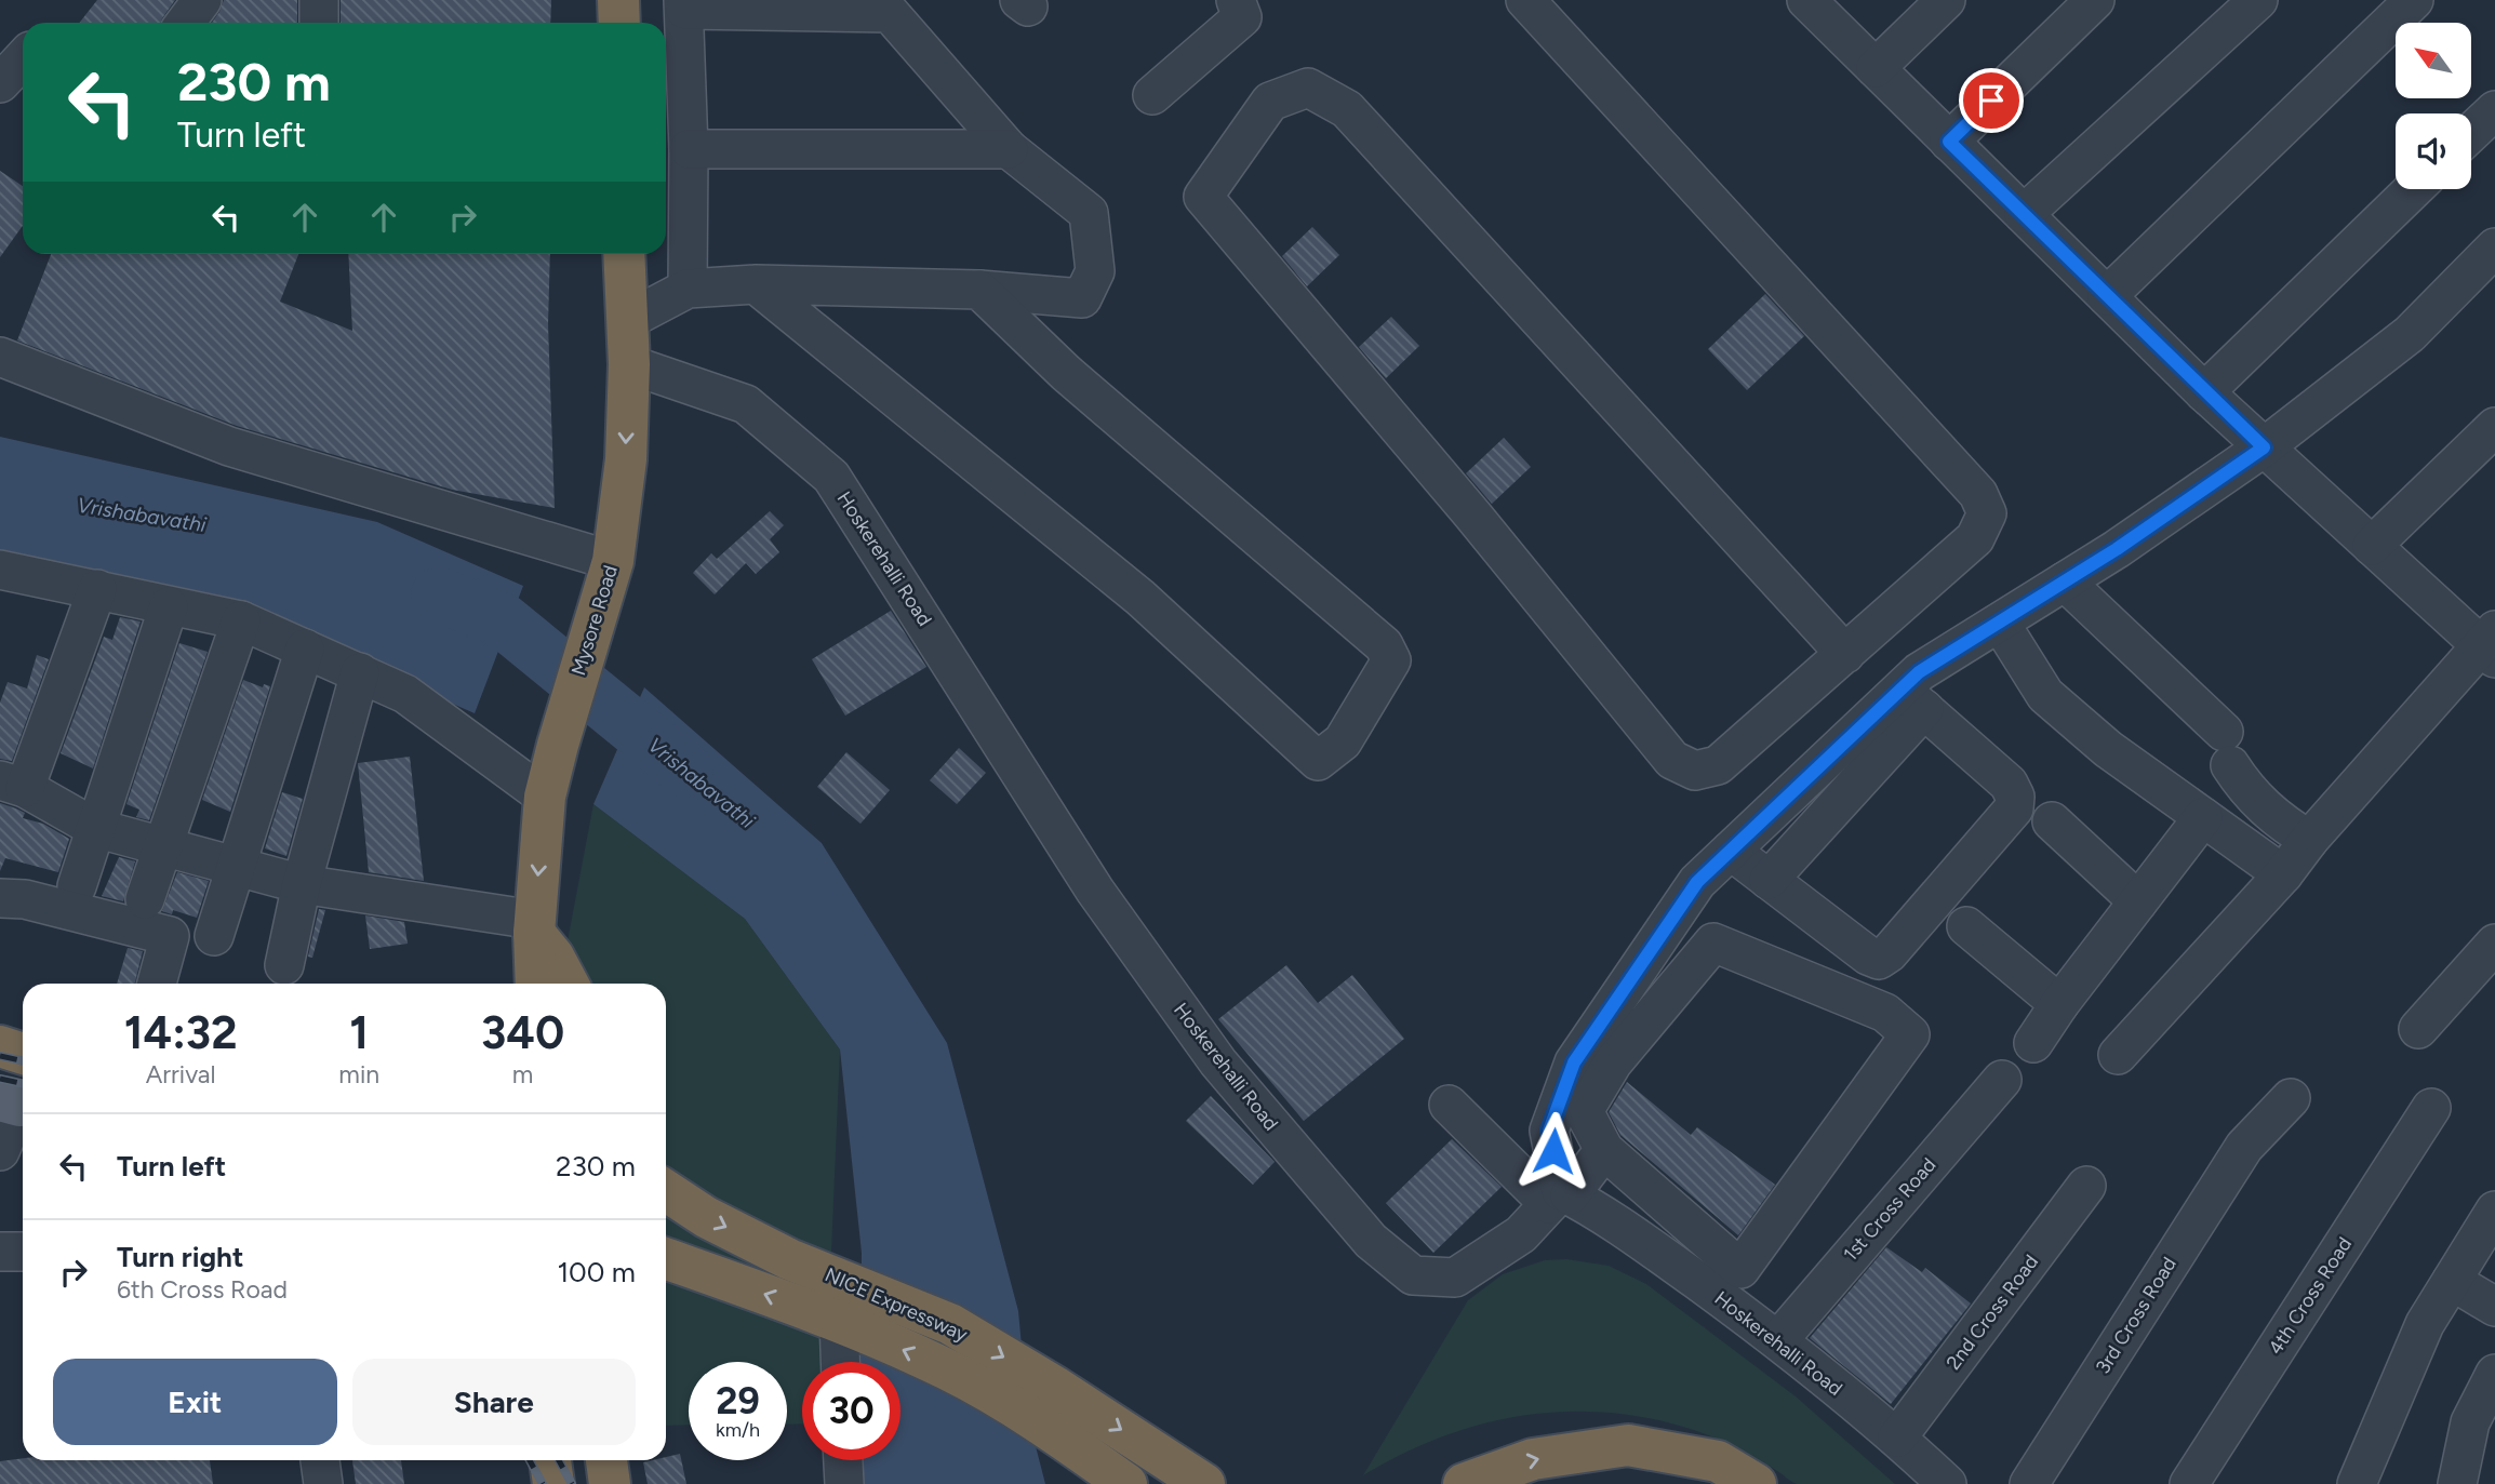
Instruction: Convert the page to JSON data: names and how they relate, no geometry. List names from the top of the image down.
{
  "streets": {
    "highway": ["Mysore Road", "NICE Expressway"],
    "street": [
      "Hoskerehalli Road",
      "1st Cross Road",
      "4th Cross Road",
      "2nd Cross Road",
      "3rd Cross Road"
    ]
  },
  "crossings": [
    ["Hoskerehalli Road", "Mysore Road"],
    ["Hoskerehalli Road", "1st Cross Road"],
    ["Hoskerehalli Road", "2nd Cross Road"]
  ],
  "one_way": ["Mysore Road"],
  "water": ["Vrishabavathi"],
  "north": "top left",
  "page": {
    "turn": ["230 m", "Turn left"],
    "eta": [
      "14:32",
      "Arrival",
      "1",
      "min",
      "340",
      "m"
    ],
    "list": [
      {
        "name": "Turn left",
        "value": "230 m"
      },
      {
        "name": "Turn right",
        "note": "6th Cross Road",
        "value": "100 m"
      }
    ],
    "buttons": ["Exit", "Share"],
    "speed": "29 km/h",
    "limit": "30"
  }
}
